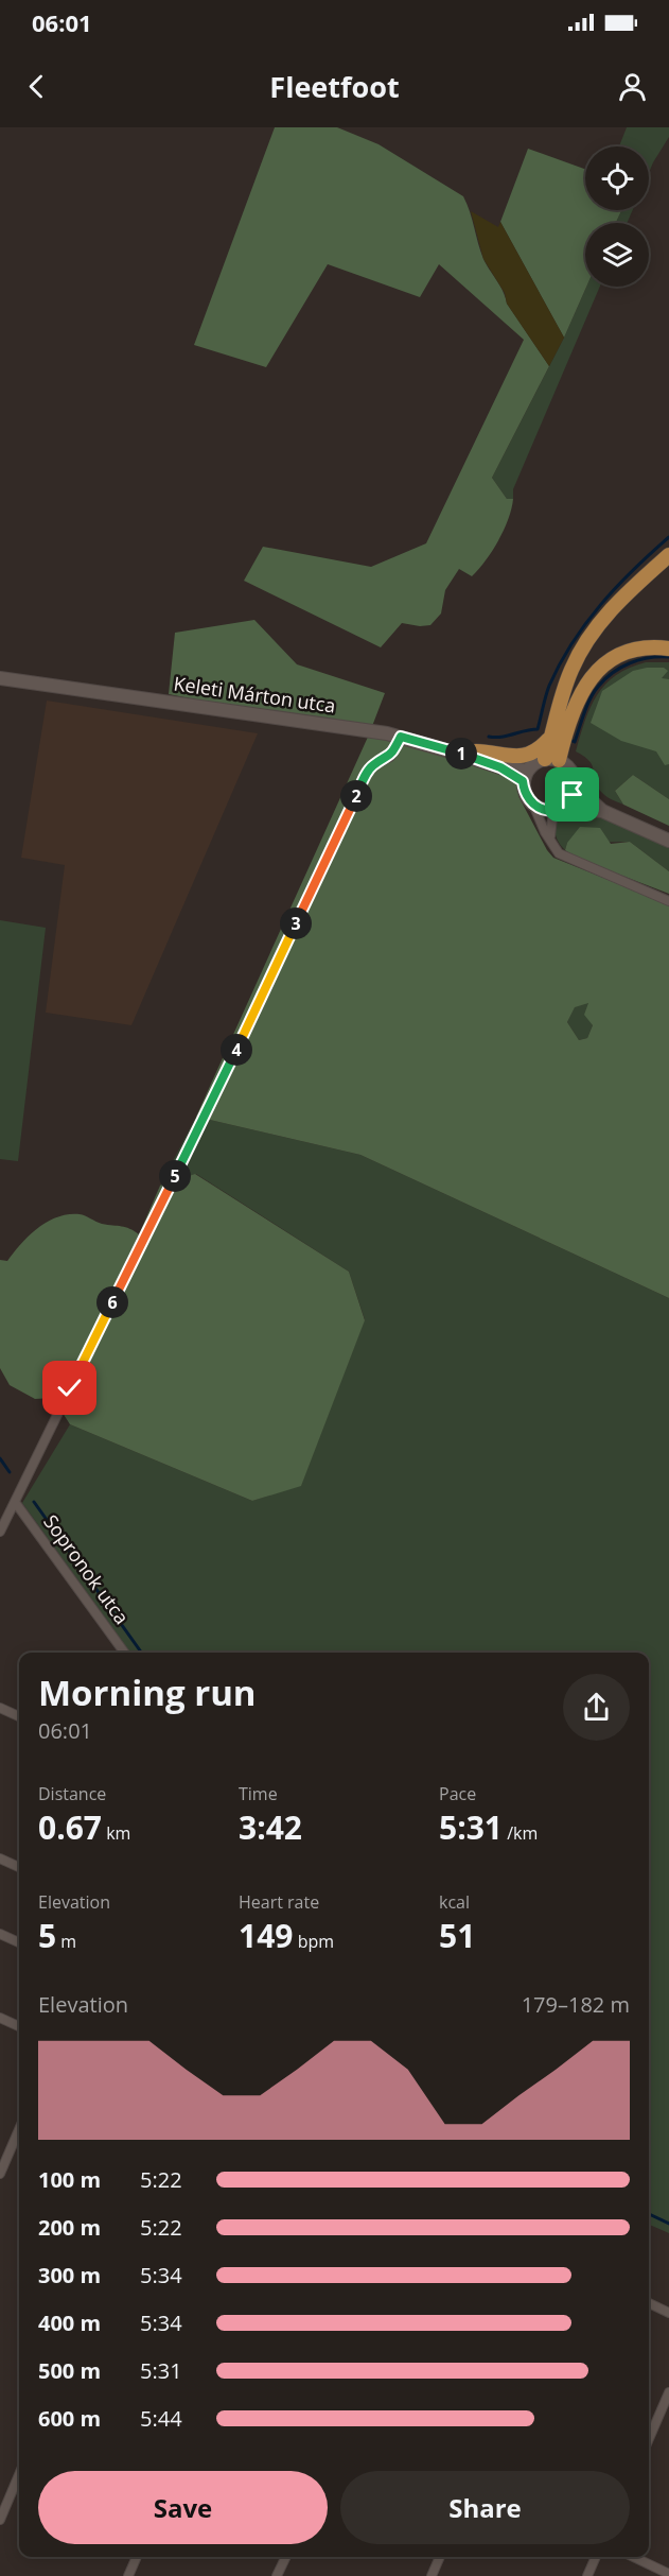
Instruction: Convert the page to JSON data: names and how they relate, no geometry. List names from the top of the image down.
{
  "streets": {
    "main road": ["Keleti Márton utca"],
    "street": ["Sopronok utca"]
  },
  "page": {
    "status": "06:01",
    "header": "Fleetfoot",
    "pins": [
      "1",
      "2",
      "3",
      "4",
      "5",
      "6"
    ],
    "heading": ["Morning run", "06:01"],
    "stats": [
      ["Distance", "0.67 km"],
      ["Time", "3:42"],
      ["Pace", "5:31 /km"],
      ["Elevation", "5 m"],
      ["Heart rate", "149 bpm"],
      ["kcal", "51"]
    ],
    "chart": ["Elevation", "179–182 m"],
    "list": [
      {
        "name": "100 m",
        "note": "5:22"
      },
      {
        "name": "200 m",
        "note": "5:22"
      },
      {
        "name": "300 m",
        "note": "5:34"
      },
      {
        "name": "400 m",
        "note": "5:34"
      },
      {
        "name": "500 m",
        "note": "5:31"
      },
      {
        "name": "600 m",
        "note": "5:44"
      }
    ],
    "buttons": ["Save", "Share"]
  }
}
